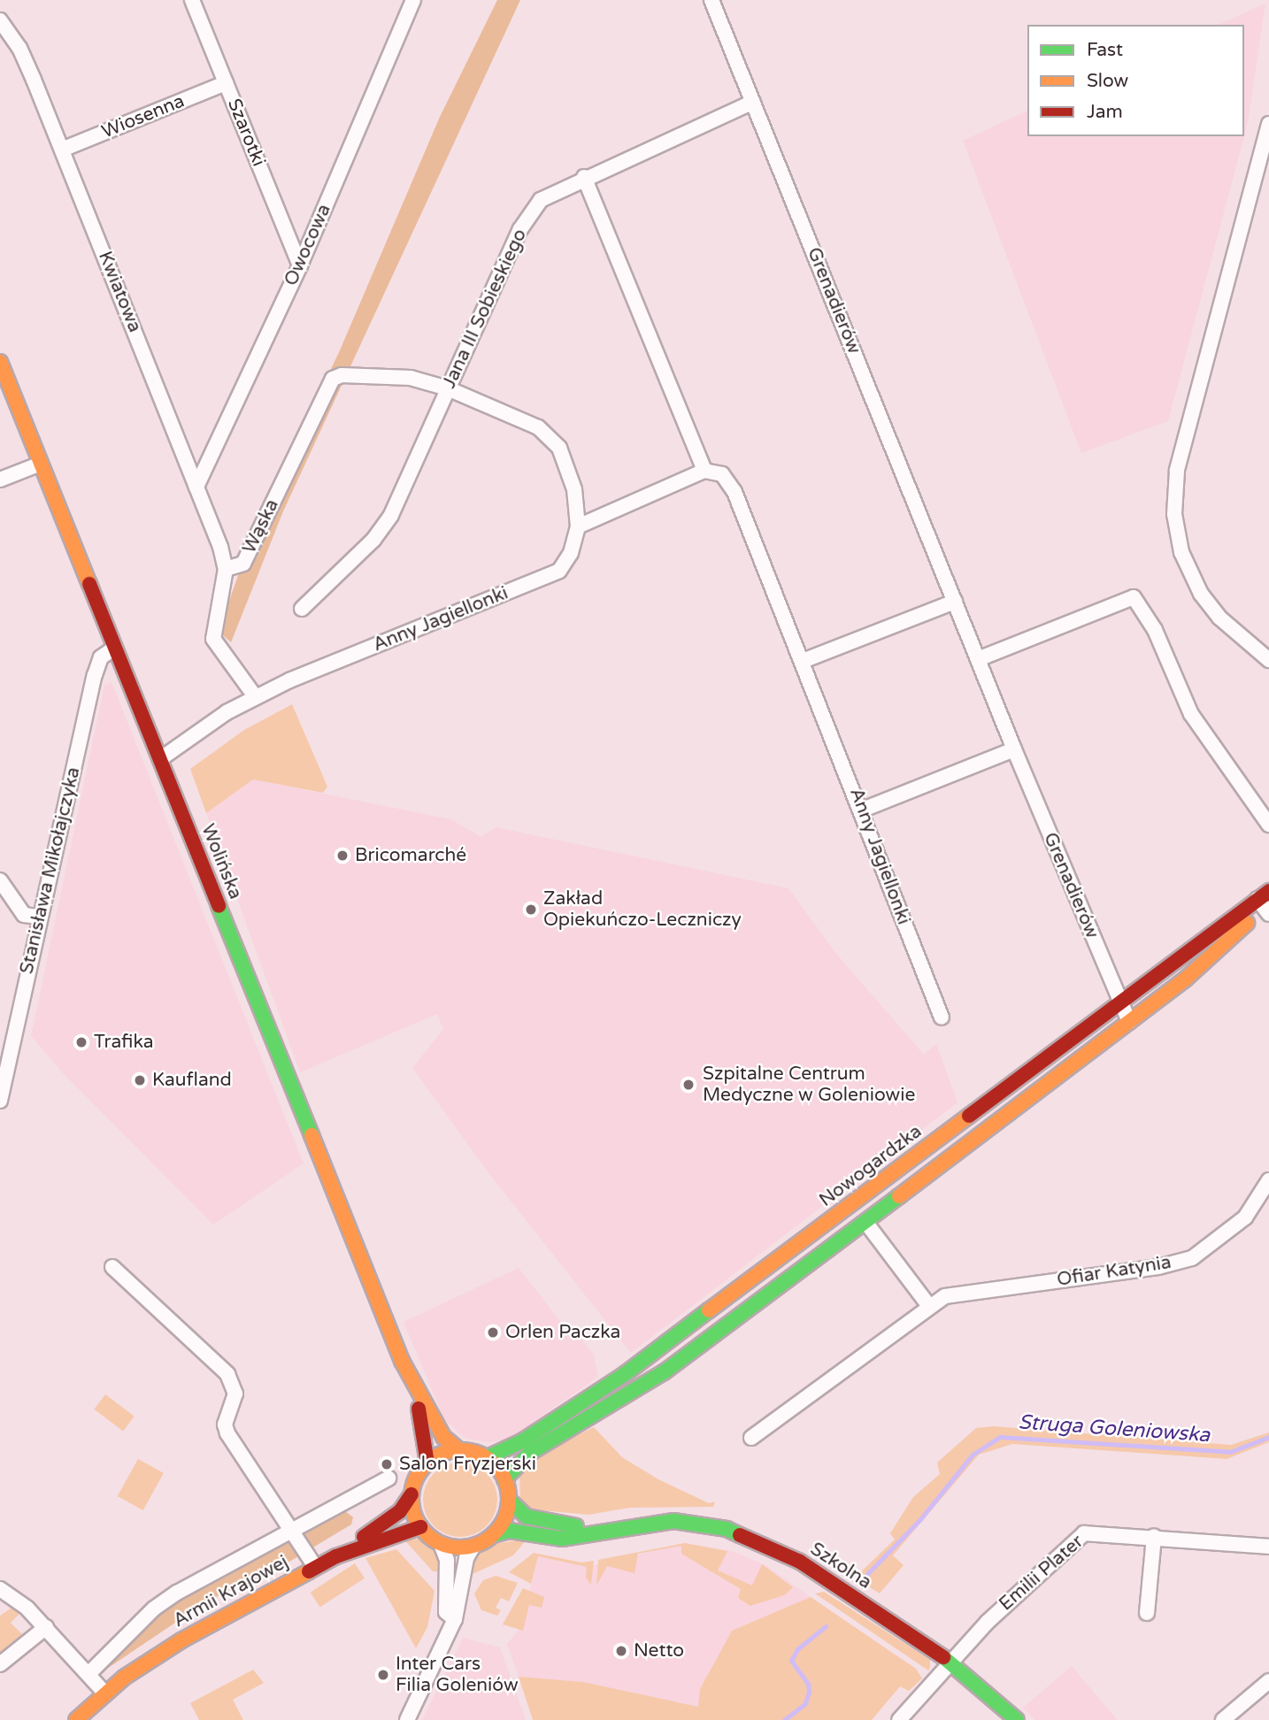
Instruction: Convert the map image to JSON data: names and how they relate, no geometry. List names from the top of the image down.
{
  "streets": {
    "street": [
      "Wiosenna",
      "Szarotki",
      "Owocowa",
      "Kwiatowa",
      "Grenadierów",
      "Jana III Sobieskiego",
      "Wąska",
      "Anny Jagiellonki",
      "Wolińska",
      "Stanisława Mikołajczyka",
      "Nowogardzka",
      "Ofiar Katynia",
      "Szkolna",
      "Emilii Plater",
      "Armii Krajowej"
    ]
  },
  "crossings": [
    ["Wiosenna", "Szarotki"],
    ["Wiosenna", "Kwiatowa"],
    ["Szarotki", "Owocowa"],
    ["Owocowa", "Kwiatowa"],
    ["Kwiatowa", "Wąska"],
    ["Grenadierów", "Jana III Sobieskiego"],
    ["Grenadierów", "Nowogardzka"],
    ["Jana III Sobieskiego", "Wąska"],
    ["Wąska", "Anny Jagiellonki"],
    ["Anny Jagiellonki", "Wolińska"],
    ["Wolińska", "Stanisława Mikołajczyka"],
    ["Wolińska", "Nowogardzka"],
    ["Wolińska", "Szkolna"],
    ["Wolińska", "Armii Krajowej"],
    ["Nowogardzka", "Szkolna"],
    ["Nowogardzka", "Armii Krajowej"],
    ["Szkolna", "Emilii Plater"],
    ["Szkolna", "Armii Krajowej"]
  ],
  "water": ["Struga Goleniowska"],
  "places": [
    "Bricomarché",
    "Zakład Opiekuńczo-Leczniczy",
    "Trafika",
    "Kaufland",
    "Szpitalne Centrum Medyczne w Goleniowie",
    "Orlen Paczka",
    "Salon Fryzjerski",
    "Netto",
    "Inter Cars Filia Goleniów"
  ],
  "legend": ["Fast", "Slow", "Jam"]
}
